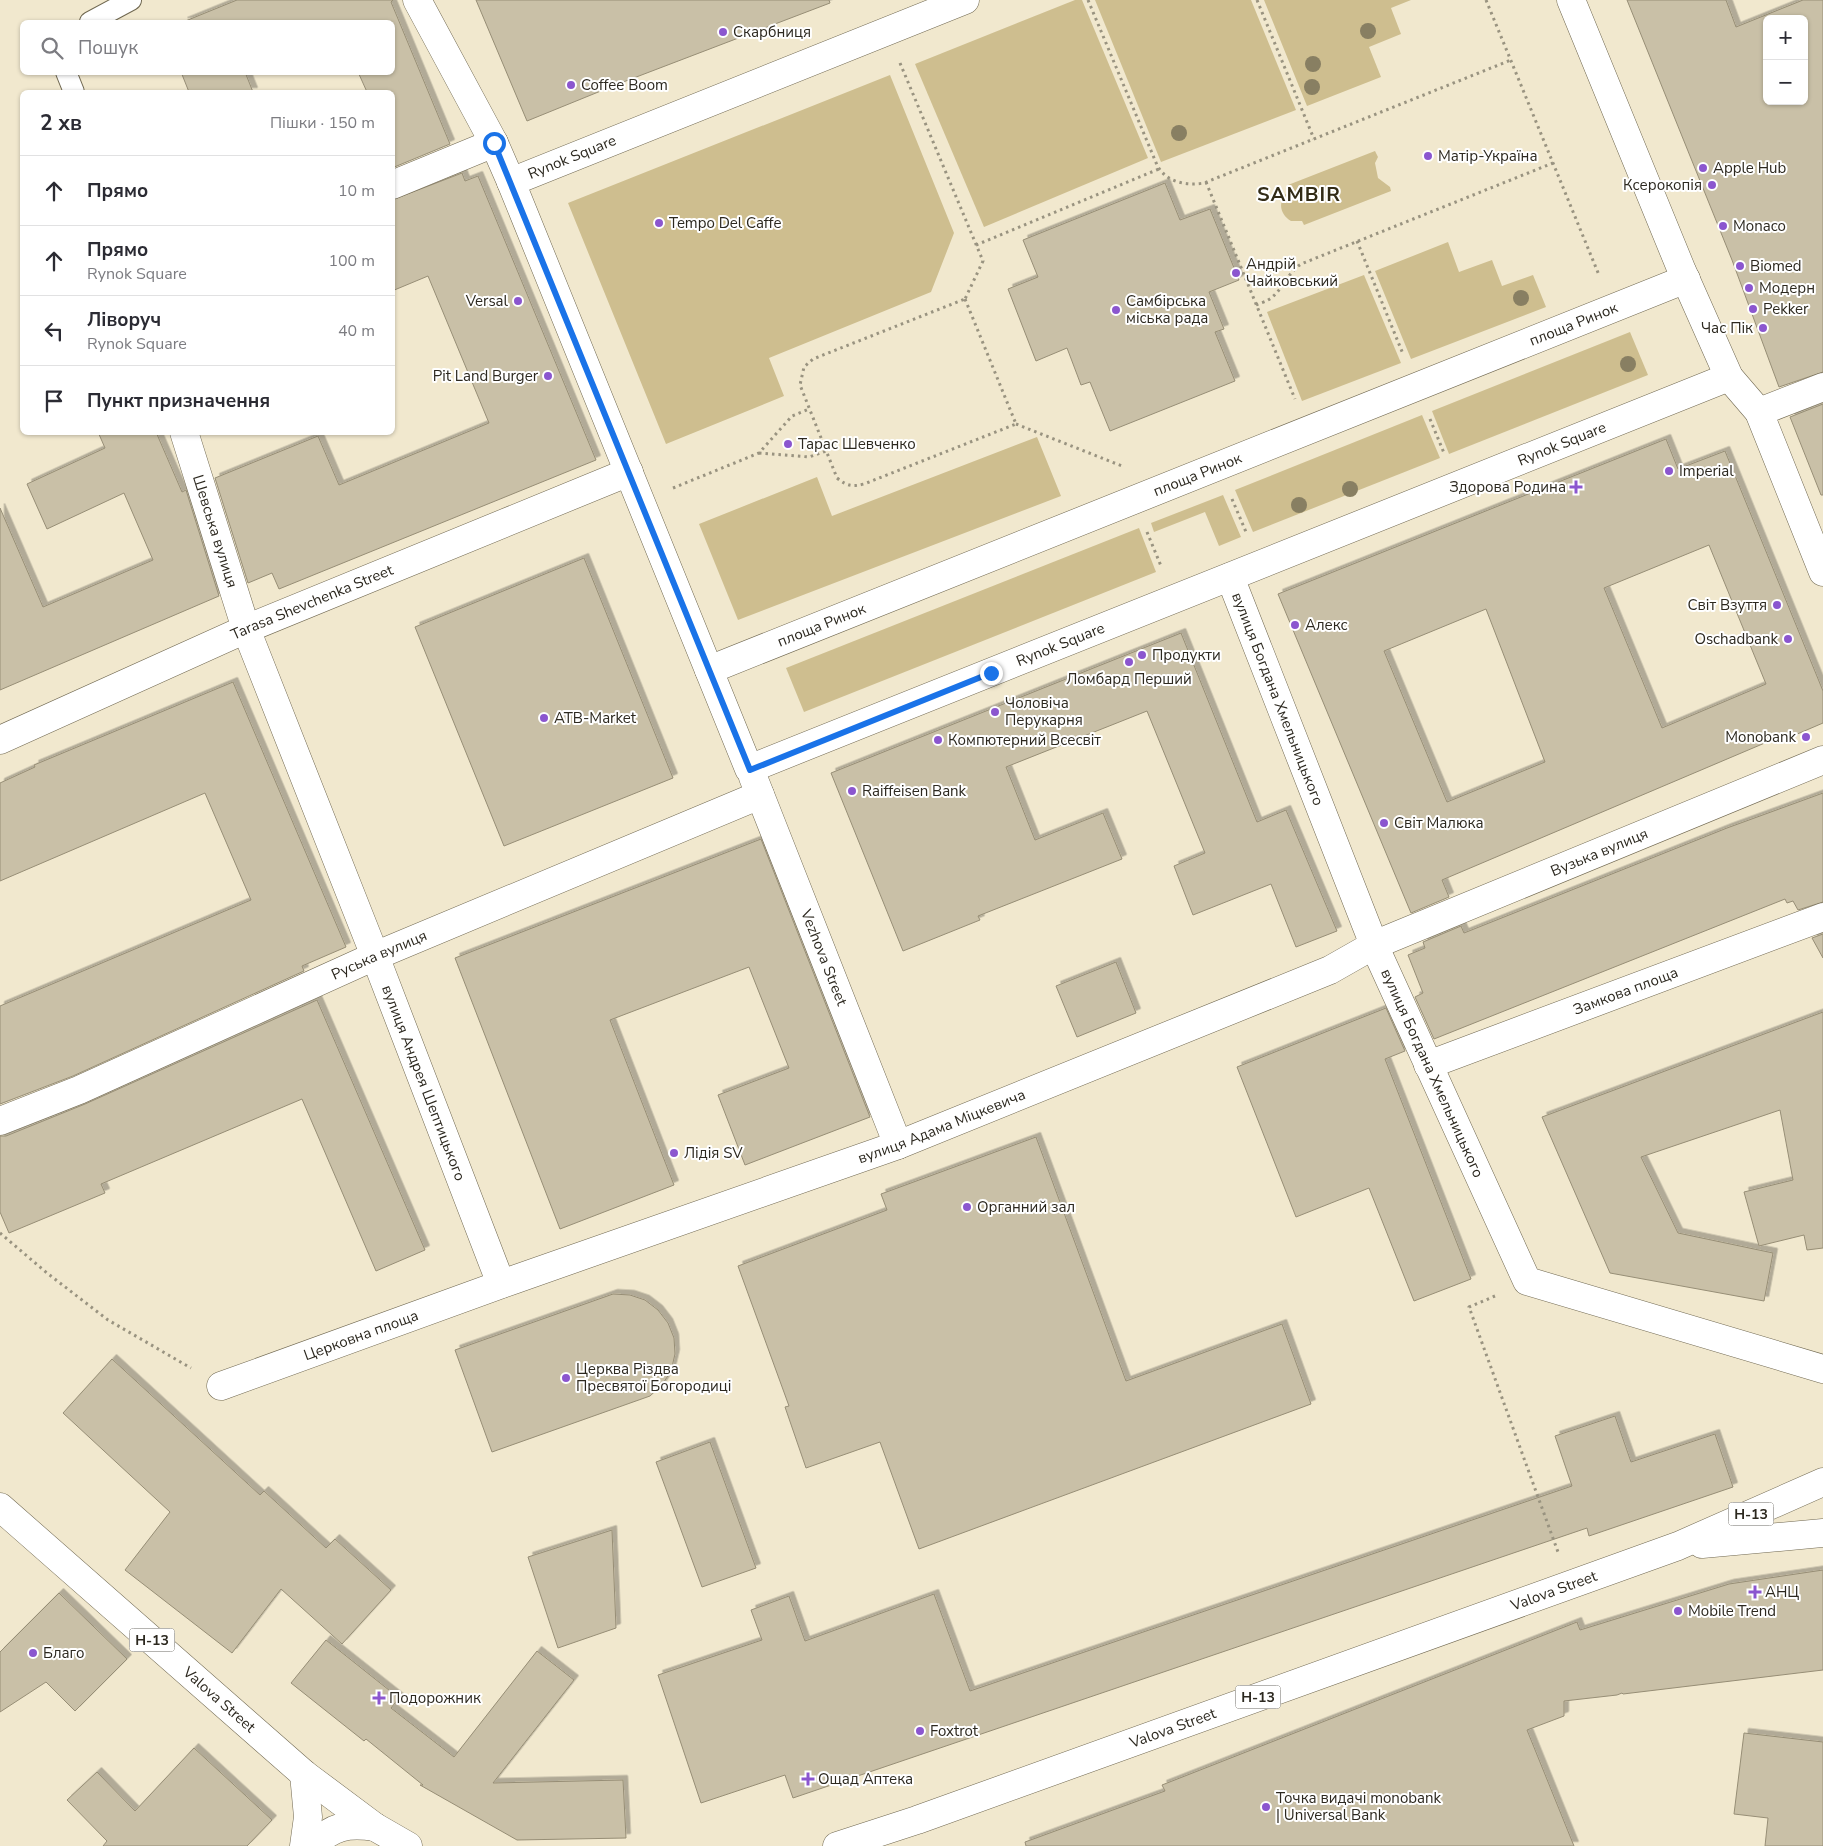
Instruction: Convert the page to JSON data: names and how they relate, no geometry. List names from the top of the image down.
{
  "streets": {
    "street": [
      "Rynok Square",
      "площа Ринок",
      "Шевська вулиця",
      "Tarasa Shevchenka Street",
      "вулиця Богдана Хмельницького",
      "Вузька вулиця",
      "Руська вулиця",
      "Vezhova Street",
      "Замкова площа",
      "вулиця Андрея Шептицького",
      "вулиця Адама Міцкевича",
      "Церковна площа",
      "Н-13",
      "Valova Street"
    ]
  },
  "crossings": [
    ["Rynok Square", "площа Ринок"],
    ["Rynok Square", "Tarasa Shevchenka Street"],
    ["Rynok Square", "вулиця Богдана Хмельницького"],
    ["Rynok Square", "Vezhova Street"],
    ["Шевська вулиця", "Tarasa Shevchenka Street"],
    ["Шевська вулиця", "вулиця Андрея Шептицького"],
    ["Tarasa Shevchenka Street", "вулиця Андрея Шептицького"],
    ["вулиця Богдана Хмельницького", "Вузька вулиця"],
    ["вулиця Богдана Хмельницького", "Замкова площа"],
    ["вулиця Богдана Хмельницького", "вулиця Адама Міцкевича"],
    ["Вузька вулиця", "вулиця Адама Міцкевича"],
    ["Руська вулиця", "Vezhova Street"],
    ["Руська вулиця", "вулиця Андрея Шептицького"],
    ["Vezhova Street", "вулиця Адама Міцкевича"],
    ["вулиця Андрея Шептицького", "вулиця Адама Міцкевича"],
    ["вулиця Андрея Шептицького", "Церковна площа"],
    ["вулиця Адама Міцкевича", "Церковна площа"]
  ],
  "districts": ["SAMBIR"],
  "places": {
    "other": [
      "Скарбниця",
      "Coffee Boom",
      "Матір-Україна",
      "Apple Hub",
      "Ксерокопія",
      "Tempo Del Caffe",
      "Monaco",
      "Biomed",
      "Андрій Чайковський",
      "Модерн",
      "Versal",
      "Pekker",
      "Самбірська міська рада",
      "Час Пік",
      "Pit Land Burger",
      "Тарас Шевченко",
      "Imperial",
      "Світ Взуття",
      "Алекс",
      "Oschadbank",
      "Продукти",
      "Ломбард Перший",
      "Чоловіча Перукарня",
      "ATB-Market",
      "Monobank",
      "Компютерний Всесвіт",
      "Raiffeisen Bank",
      "Світ Малюка",
      "Лідія SV",
      "Органний зал",
      "Церква Різдва Пресвятої Богородиці",
      "Mobile Trend",
      "Благо",
      "Foxtrot",
      "Точка видачі monobank | Universal Bank"
    ],
    "health": [
      "Здорова Родина",
      "АНЦ",
      "Подорожник",
      "Ощад Аптека"
    ]
  },
  "page": {
    "map_buttons": ["+", "−"],
    "search": "Пошук",
    "heading": ["2 хв", "Пішки · 150 m"],
    "list": [
      ["Прямо", "10 m"],
      ["Прямо", "Rynok Square", "100 m"],
      ["Ліворуч", "Rynok Square", "40 m"],
      "Пункт призначення"
    ]
  }
}
